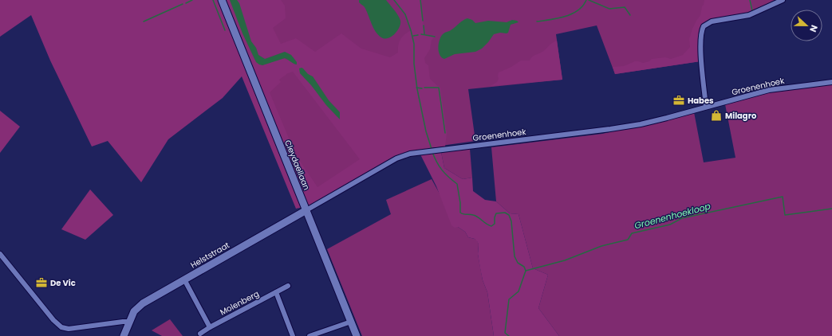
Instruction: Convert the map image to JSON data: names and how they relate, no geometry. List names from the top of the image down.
{
  "streets": {
    "street": [
      "Groenenhoek",
      "Cleydaellaan",
      "Helststraat",
      "Molenberg"
    ]
  },
  "crossings": [
    ["Groenenhoek", "Cleydaellaan"],
    ["Groenenhoek", "Helststraat"],
    ["Cleydaellaan", "Helststraat"]
  ],
  "water": ["Groenenhoekloop"],
  "places": {
    "office": ["Habes", "De Vic"],
    "shop": ["Milagro"]
  },
  "north": "right"
}
